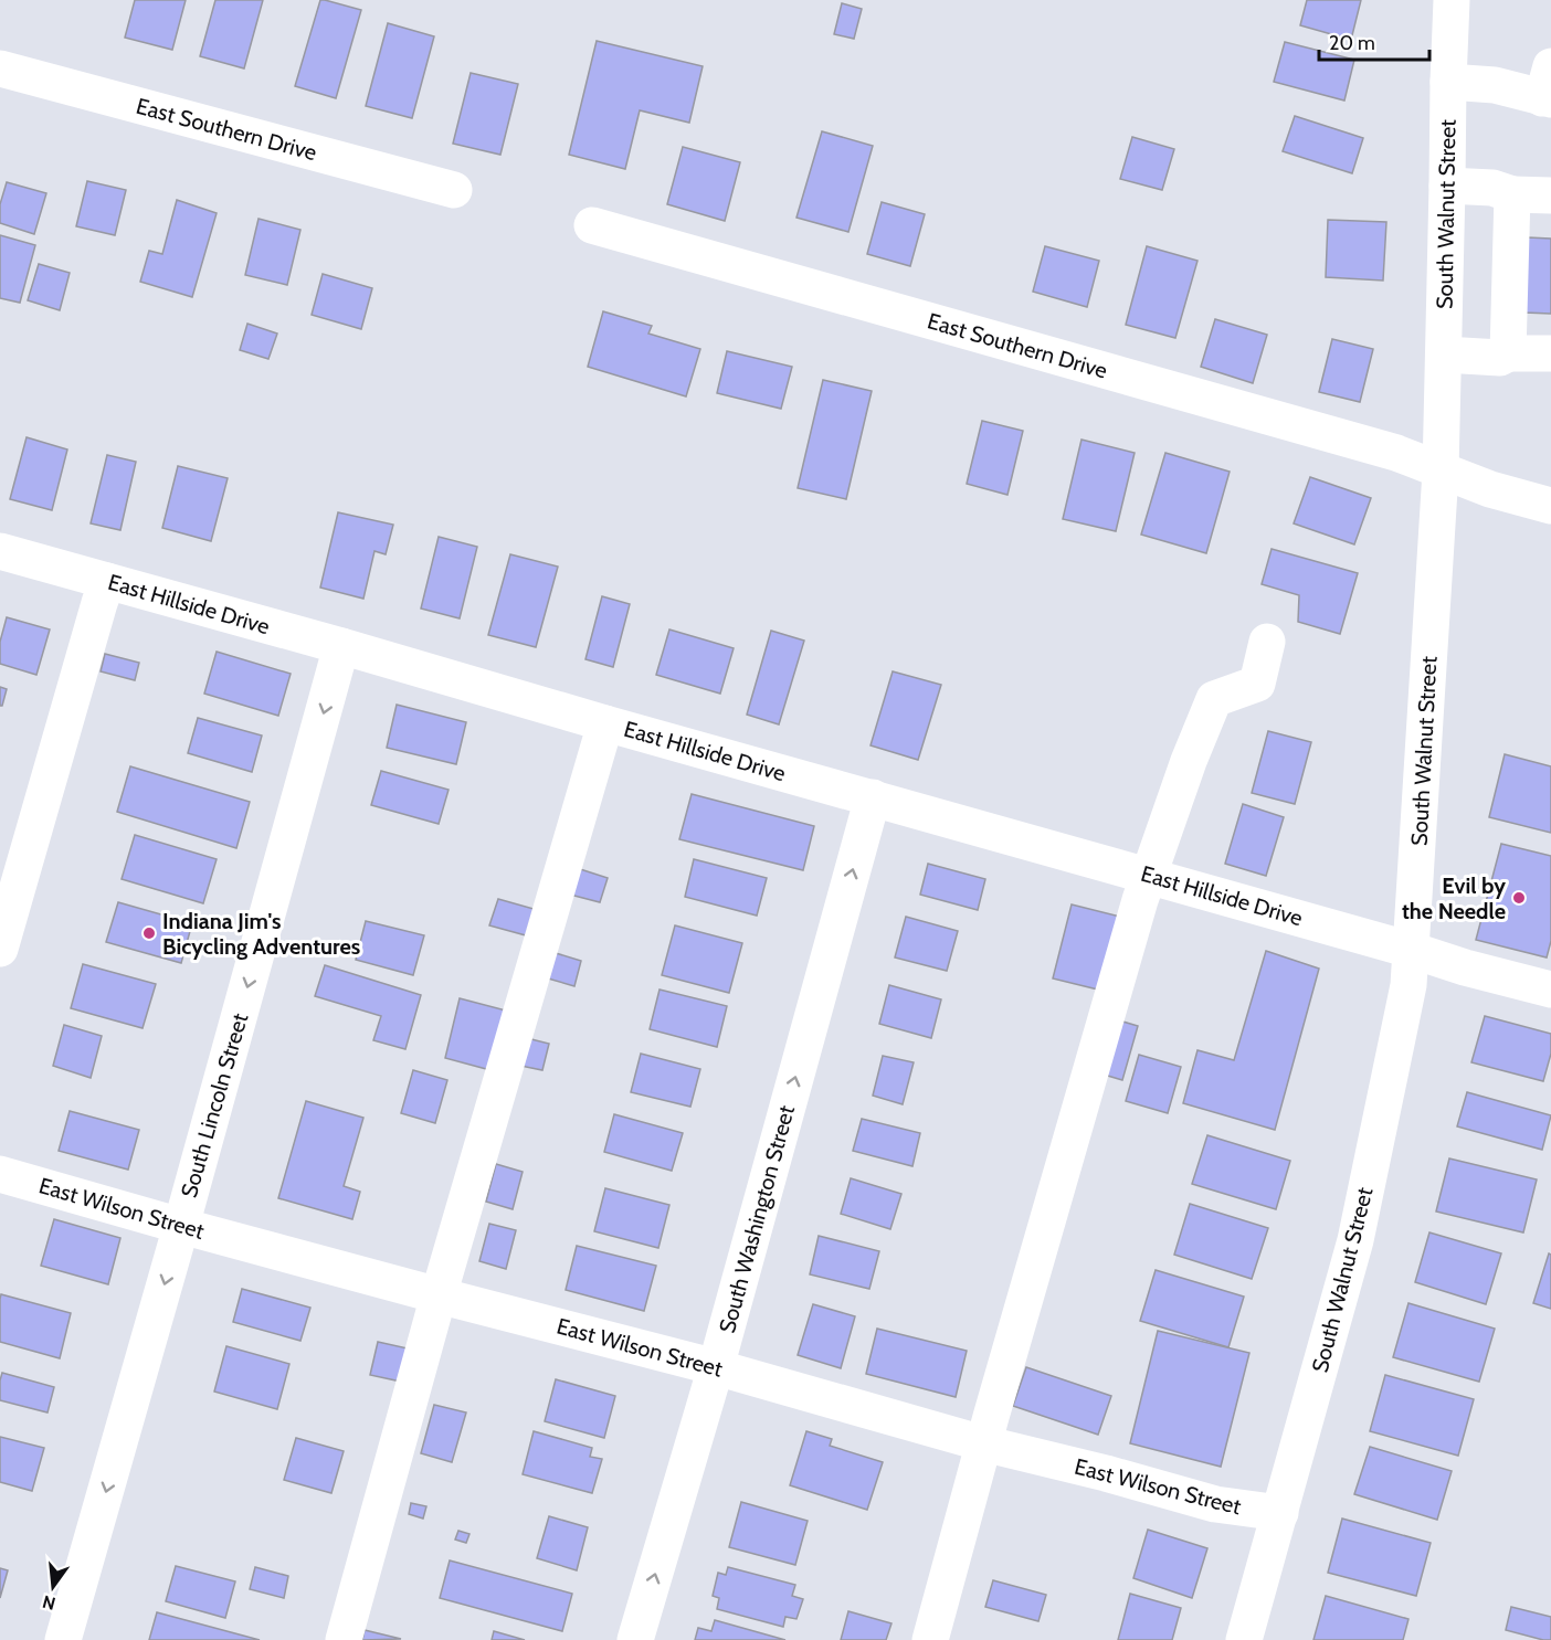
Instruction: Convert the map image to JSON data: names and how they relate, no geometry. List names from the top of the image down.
{
  "streets": {
    "street": [
      "East Southern Drive",
      "South Walnut Street",
      "East Hillside Drive",
      "South Lincoln Street",
      "East Wilson Street",
      "South Washington Street"
    ]
  },
  "crossings": [
    ["East Southern Drive", "South Walnut Street"],
    ["South Walnut Street", "East Hillside Drive"],
    ["South Walnut Street", "East Wilson Street"],
    ["East Hillside Drive", "South Lincoln Street"],
    ["East Hillside Drive", "South Washington Street"],
    ["South Lincoln Street", "East Wilson Street"],
    ["East Wilson Street", "South Washington Street"]
  ],
  "places": ["Evil by the Needle", "Indiana Jim's Bicycling Adventures"],
  "scale_bar": "20 m",
  "north": "bottom"
}
